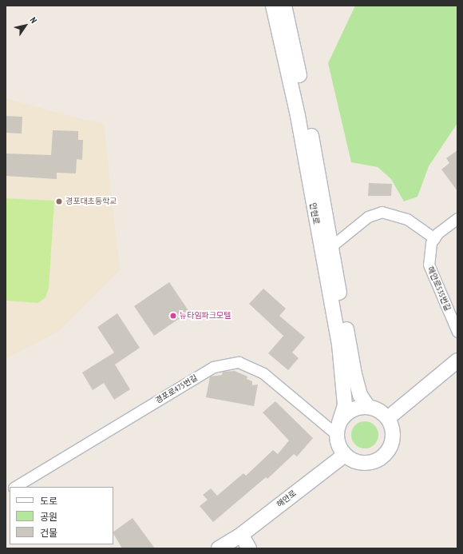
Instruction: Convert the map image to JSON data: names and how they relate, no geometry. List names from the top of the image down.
{
  "streets": {
    "street": [
      "안현로",
      "해안로535번길",
      "경포로475번길",
      "해안로"
    ]
  },
  "crossings": [
    ["안현로", "경포로475번길"],
    ["안현로", "해안로"],
    ["경포로475번길", "해안로"]
  ],
  "places": ["경포대초등학교", "뉴타임파크모텔"],
  "legend": ["도로", "공원", "건물"],
  "north": "top right"
}
